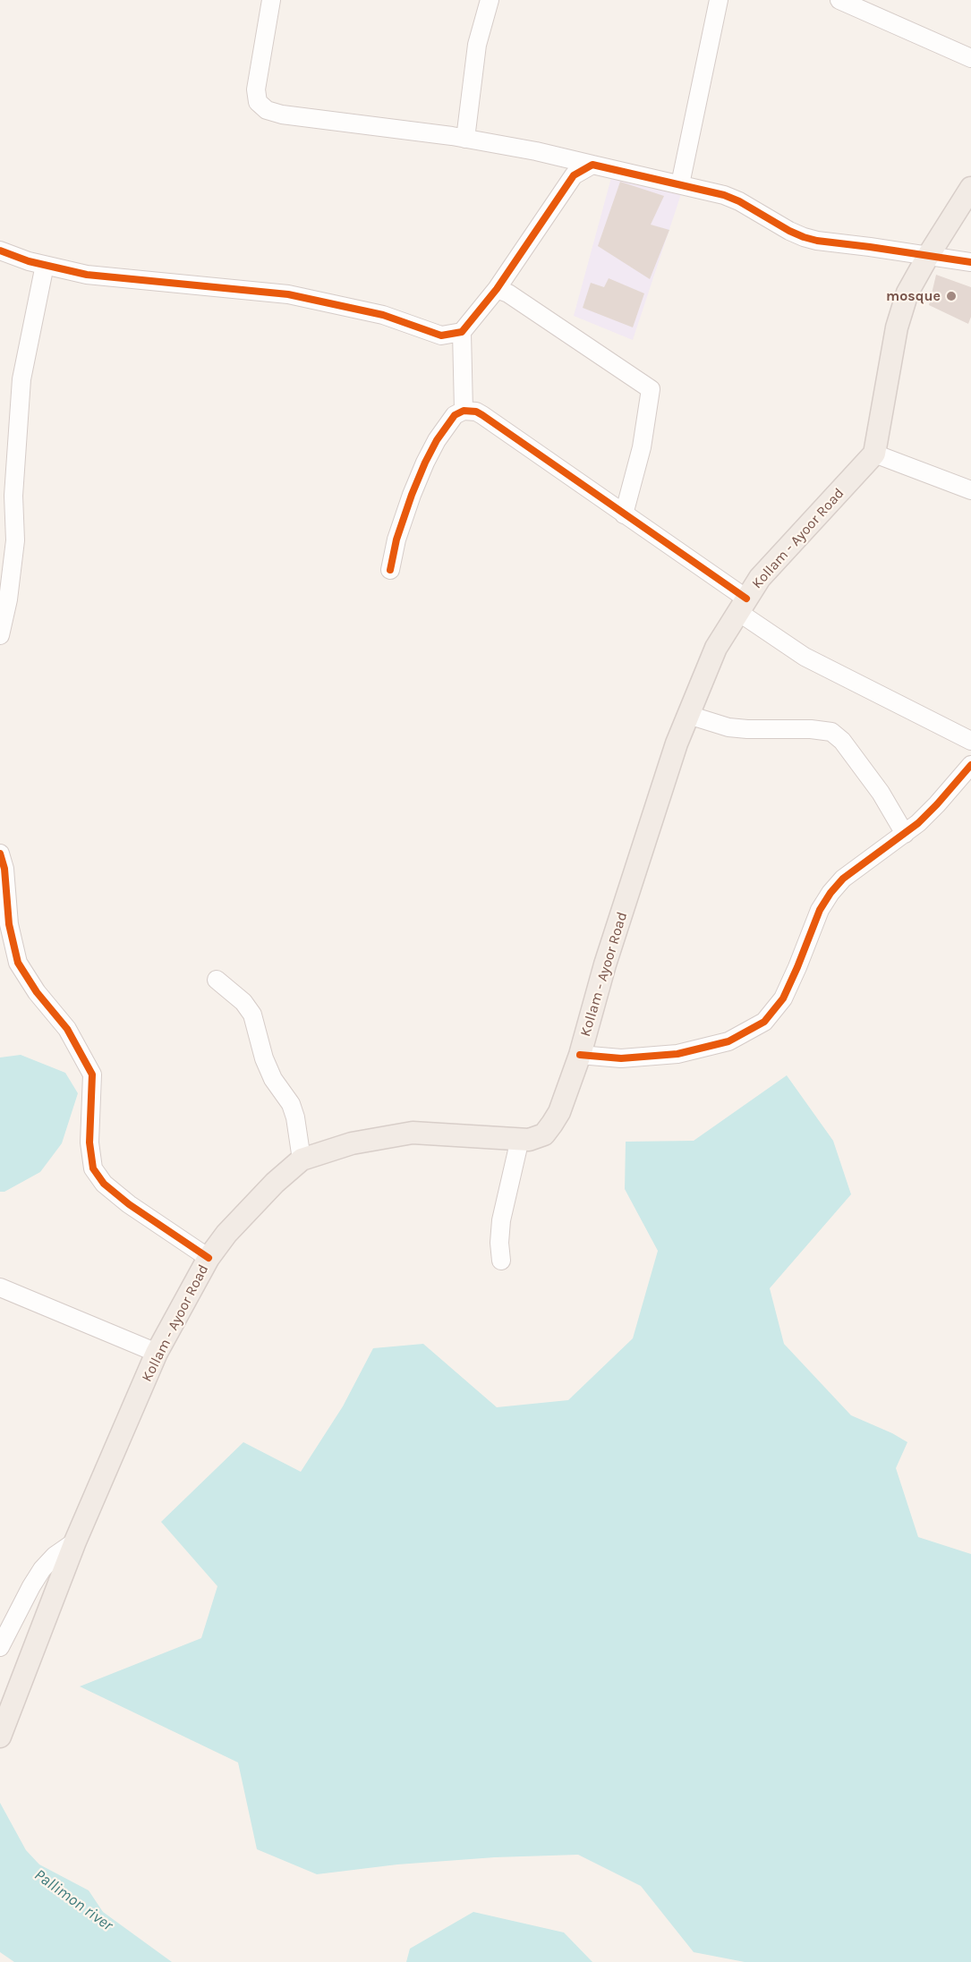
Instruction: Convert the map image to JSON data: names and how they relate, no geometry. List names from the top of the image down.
{
  "streets": {
    "main road": ["Kollam - Ayoor Road"]
  },
  "water": ["Pallimon river"],
  "places": ["mosque"]
}
